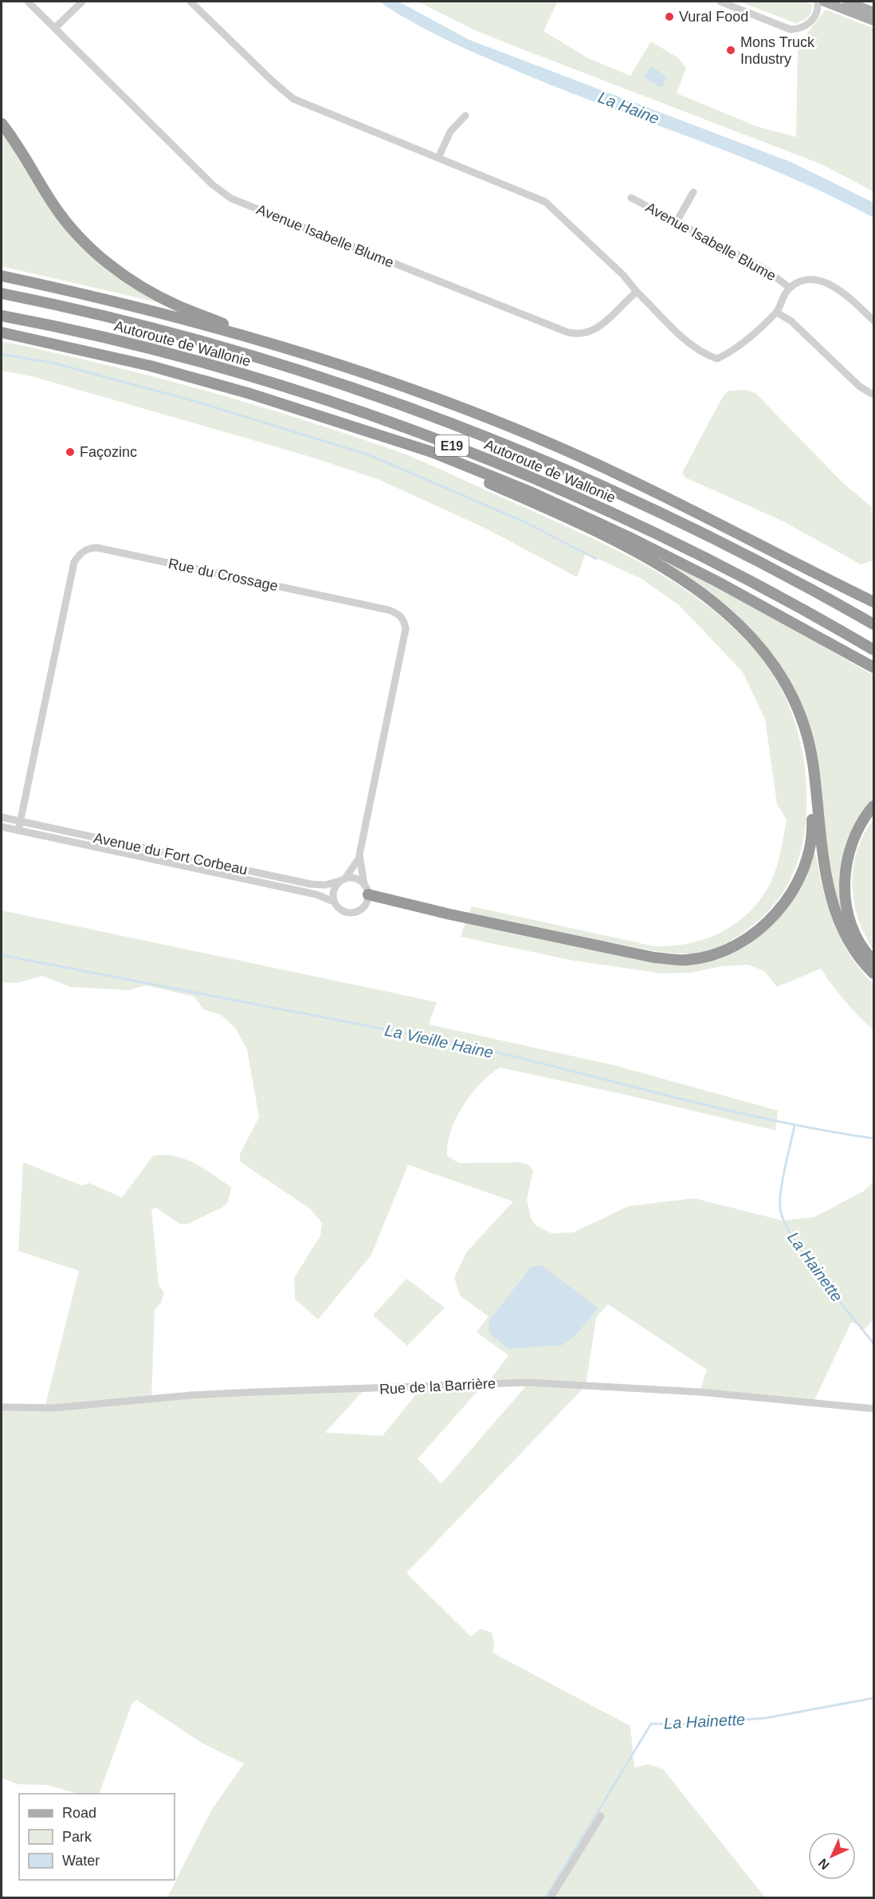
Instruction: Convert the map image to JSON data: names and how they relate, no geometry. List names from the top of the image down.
{
  "streets": {
    "highway": ["Autoroute de Wallonie", "E19"],
    "street": [
      "Avenue Isabelle Blume",
      "Rue du Crossage",
      "Avenue du Fort Corbeau",
      "Rue de la Barrière"
    ]
  },
  "crossings": [
    ["Rue du Crossage", "Avenue du Fort Corbeau"]
  ],
  "water": ["La Haine", "La Vieille Haine", "La Hainette"],
  "places": ["Vural Food", "Mons Truck Industry", "Façozinc"],
  "legend": ["Road", "Park", "Water"],
  "north": "bottom left"
}
